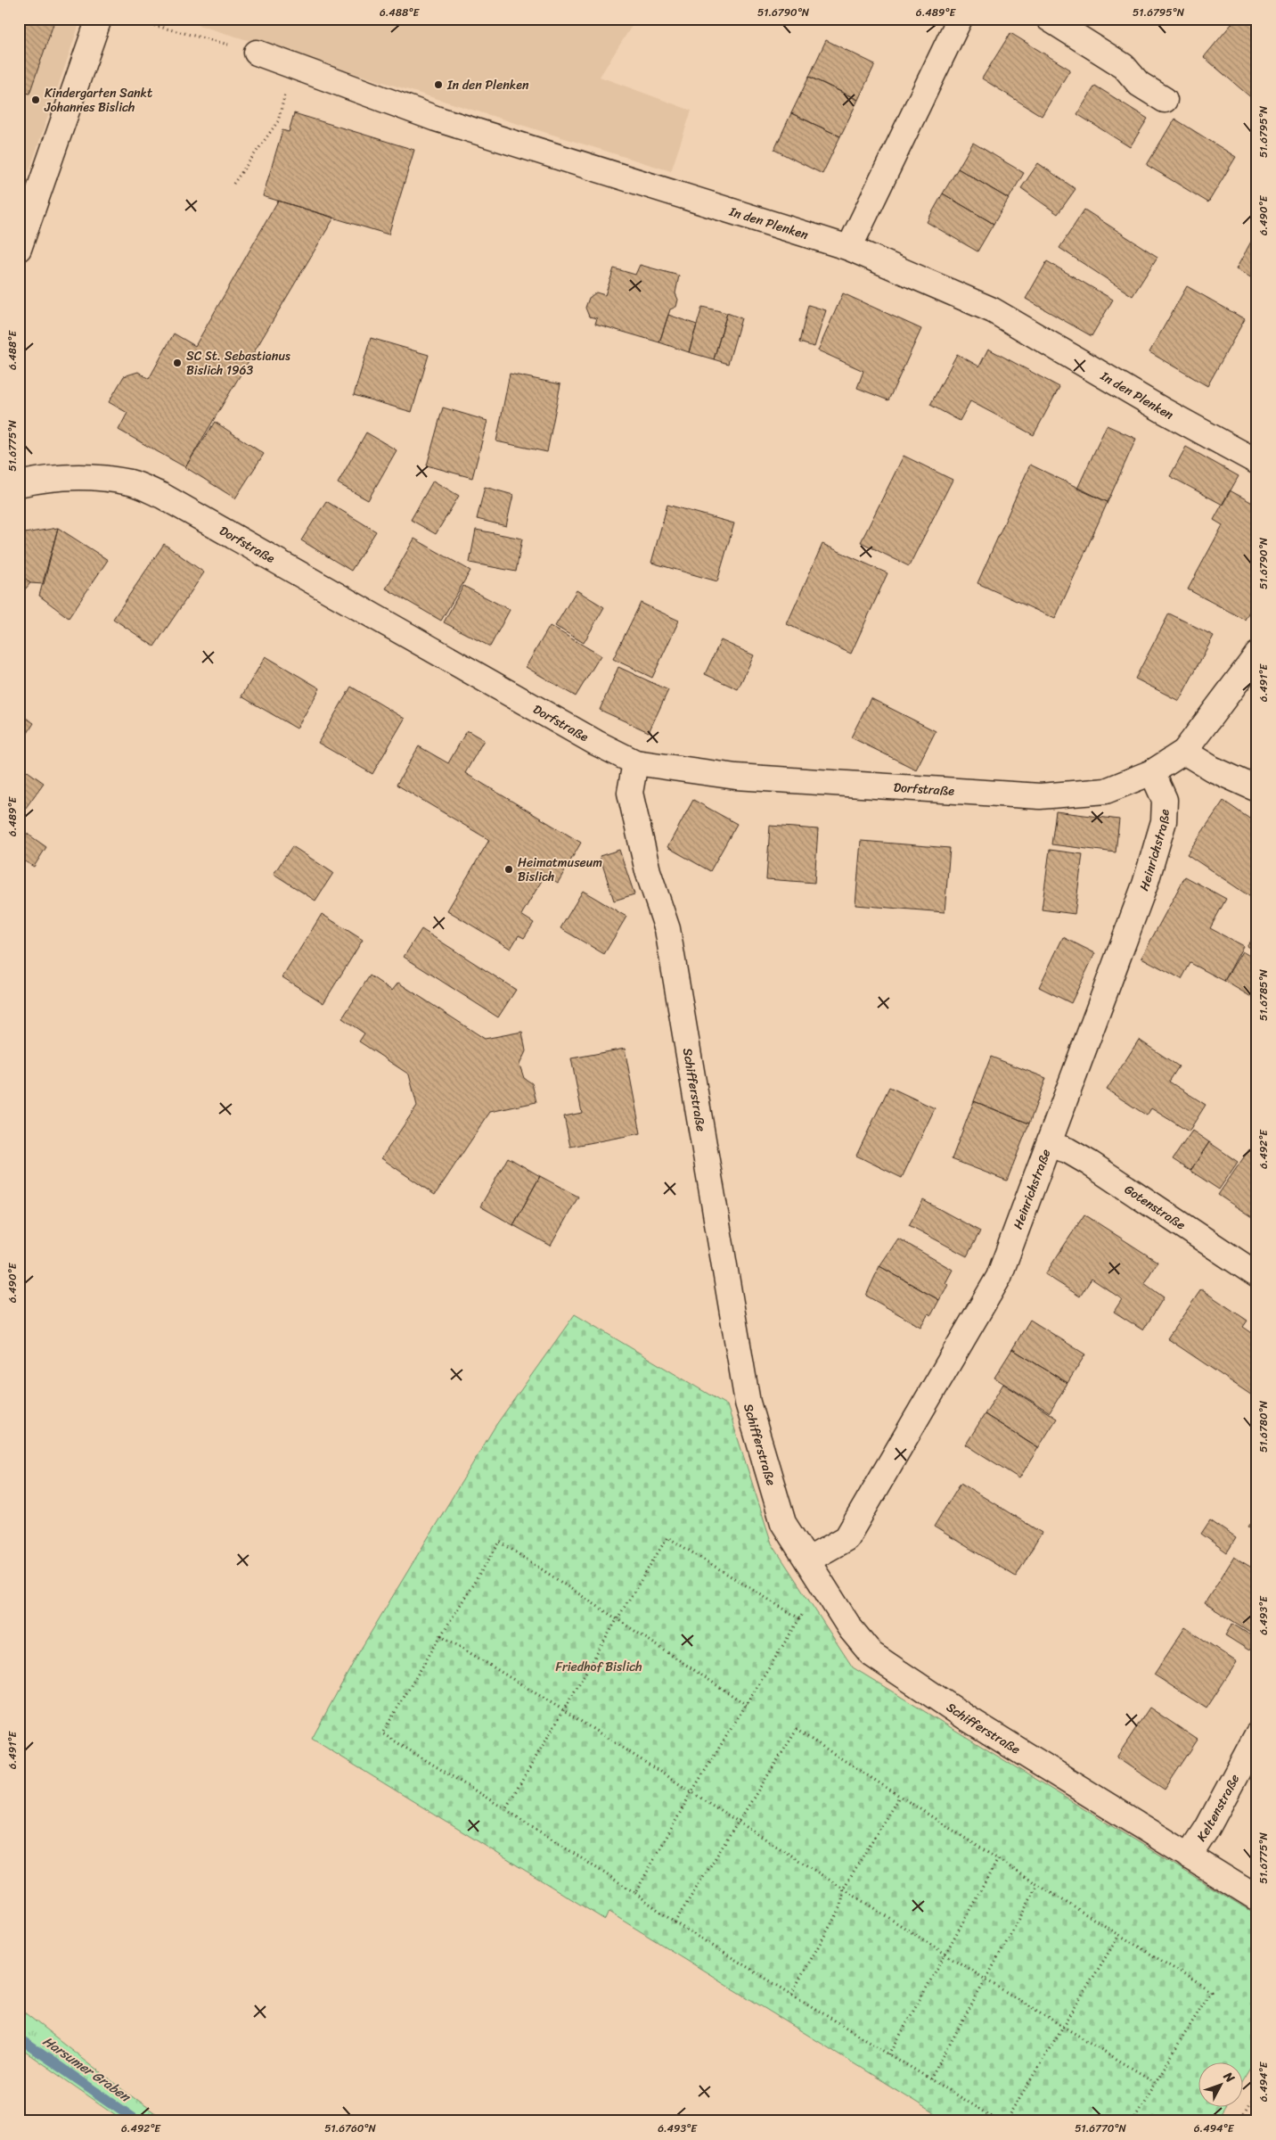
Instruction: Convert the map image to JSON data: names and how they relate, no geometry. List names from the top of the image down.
{
  "streets": {
    "street": [
      "In den Plenken",
      "Dorfstraße",
      "Heinrichstraße",
      "Schifferstraße",
      "Gotenstraße",
      "Keltenstraße"
    ]
  },
  "crossings": [
    ["Dorfstraße", "Heinrichstraße"],
    ["Dorfstraße", "Schifferstraße"],
    ["Heinrichstraße", "Schifferstraße"],
    ["Heinrichstraße", "Gotenstraße"],
    ["Schifferstraße", "Keltenstraße"]
  ],
  "water": ["Harsumer Graben"],
  "parks": ["Friedhof Bislich"],
  "places": [
    "In den Plenken",
    "Kindergarten Sankt Johannes Bislich",
    "SC St. Sebastianus Bislich 1963",
    "Heimatmuseum Bislich"
  ],
  "north": "top right",
  "coordinates": [
    "6.488°E",
    "51.6790°N",
    "6.489°E",
    "51.6795°N",
    "6.490°E",
    "51.6775°N",
    "6.491°E",
    "51.6785°N",
    "6.492°E",
    "51.6780°N",
    "6.493°E",
    "6.494°E",
    "51.6760°N",
    "51.6770°N"
  ]
}
